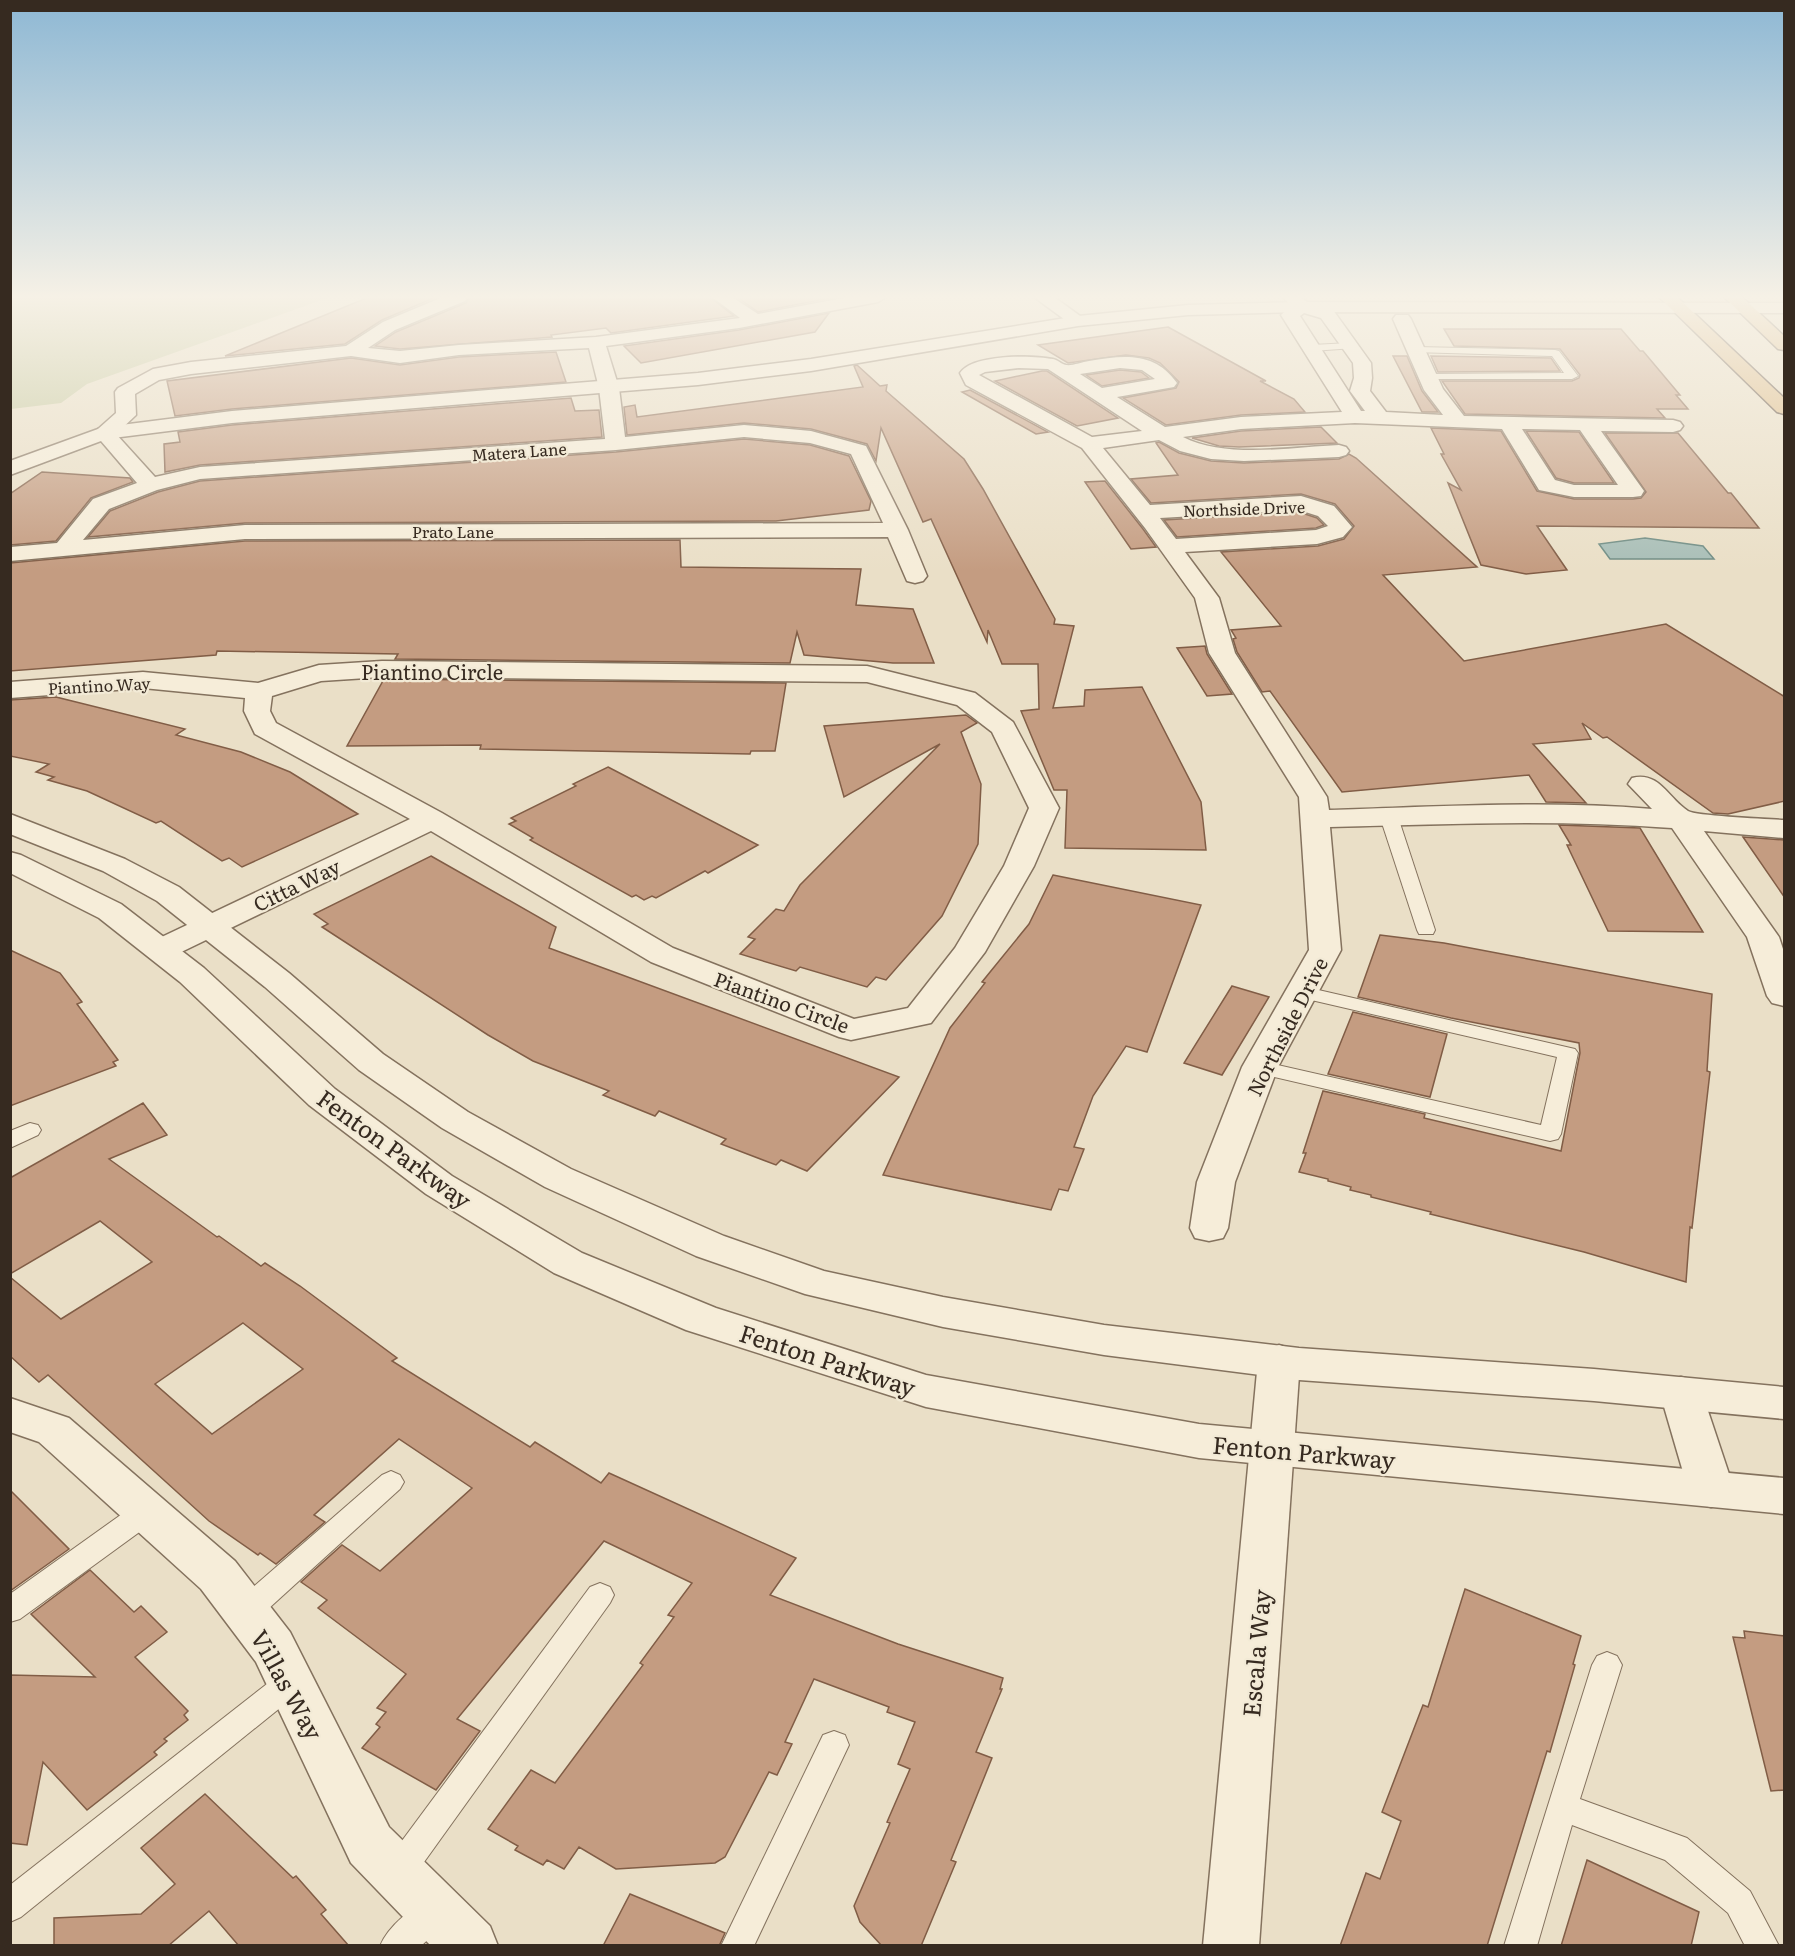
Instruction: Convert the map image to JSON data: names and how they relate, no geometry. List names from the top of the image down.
{
  "streets": {
    "street": [
      "Matera Lane",
      "Northside Drive",
      "Prato Lane",
      "Piantino Circle",
      "Piantino Way",
      "Citta Way",
      "Fenton Parkway",
      "Escala Way",
      "Villas Way"
    ]
  },
  "crossings": [
    ["Matera Lane", "Prato Lane"],
    ["Piantino Circle", "Piantino Way"],
    ["Piantino Circle", "Citta Way"],
    ["Citta Way", "Fenton Parkway"],
    ["Fenton Parkway", "Escala Way"]
  ]
}
